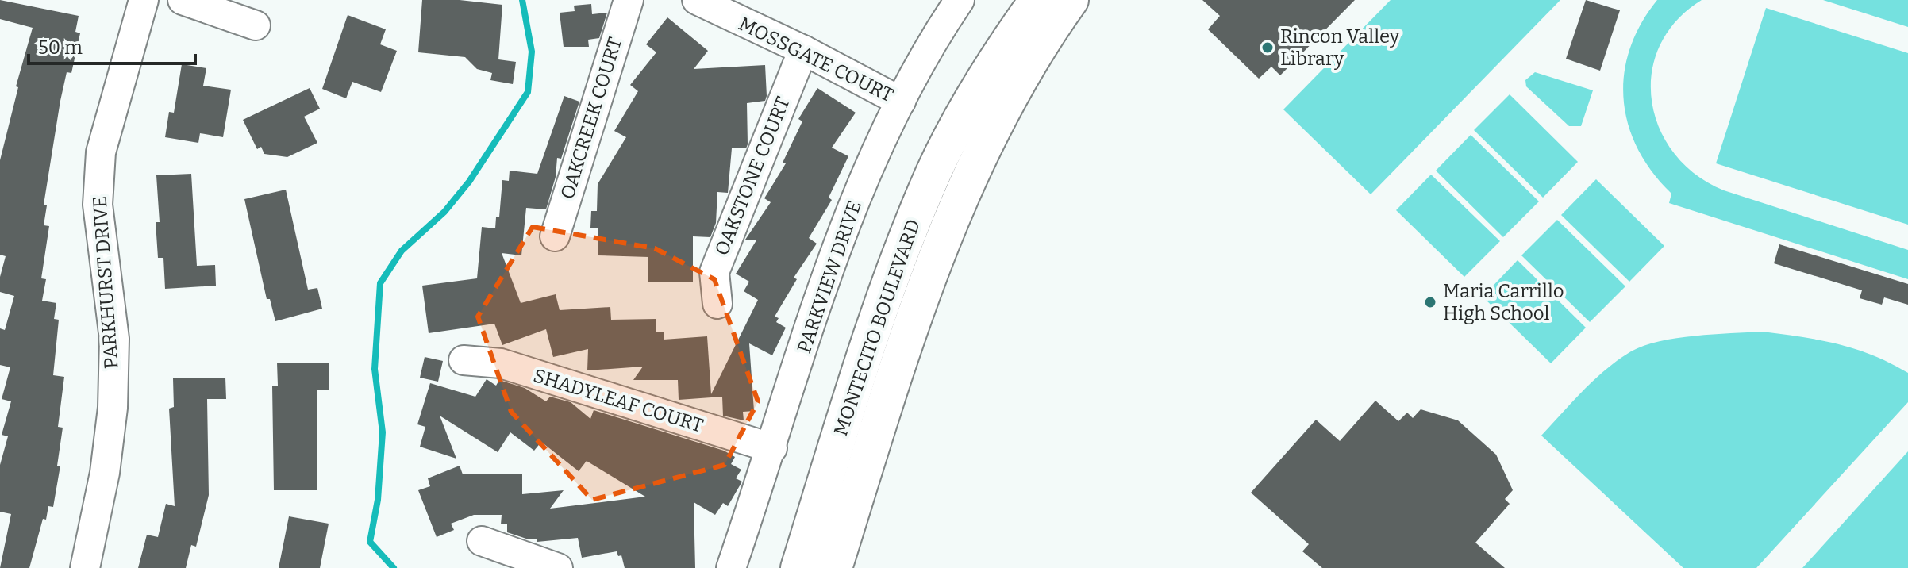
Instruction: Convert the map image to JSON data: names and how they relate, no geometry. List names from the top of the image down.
{
  "streets": {
    "main road": ["MONTECITO BOULEVARD"],
    "street": [
      "MOSSGATE COURT",
      "OAKCREEK COURT",
      "OAKSTONE COURT",
      "PARKVIEW DRIVE",
      "PARKHURST DRIVE",
      "SHADYLEAF COURT"
    ]
  },
  "crossings": [
    ["MOSSGATE COURT", "OAKSTONE COURT"],
    ["MOSSGATE COURT", "PARKVIEW DRIVE"],
    ["PARKVIEW DRIVE", "SHADYLEAF COURT"]
  ],
  "places": ["Rincon Valley Library", "Maria Carrillo High School"],
  "scale_bar": "50 m"
}
